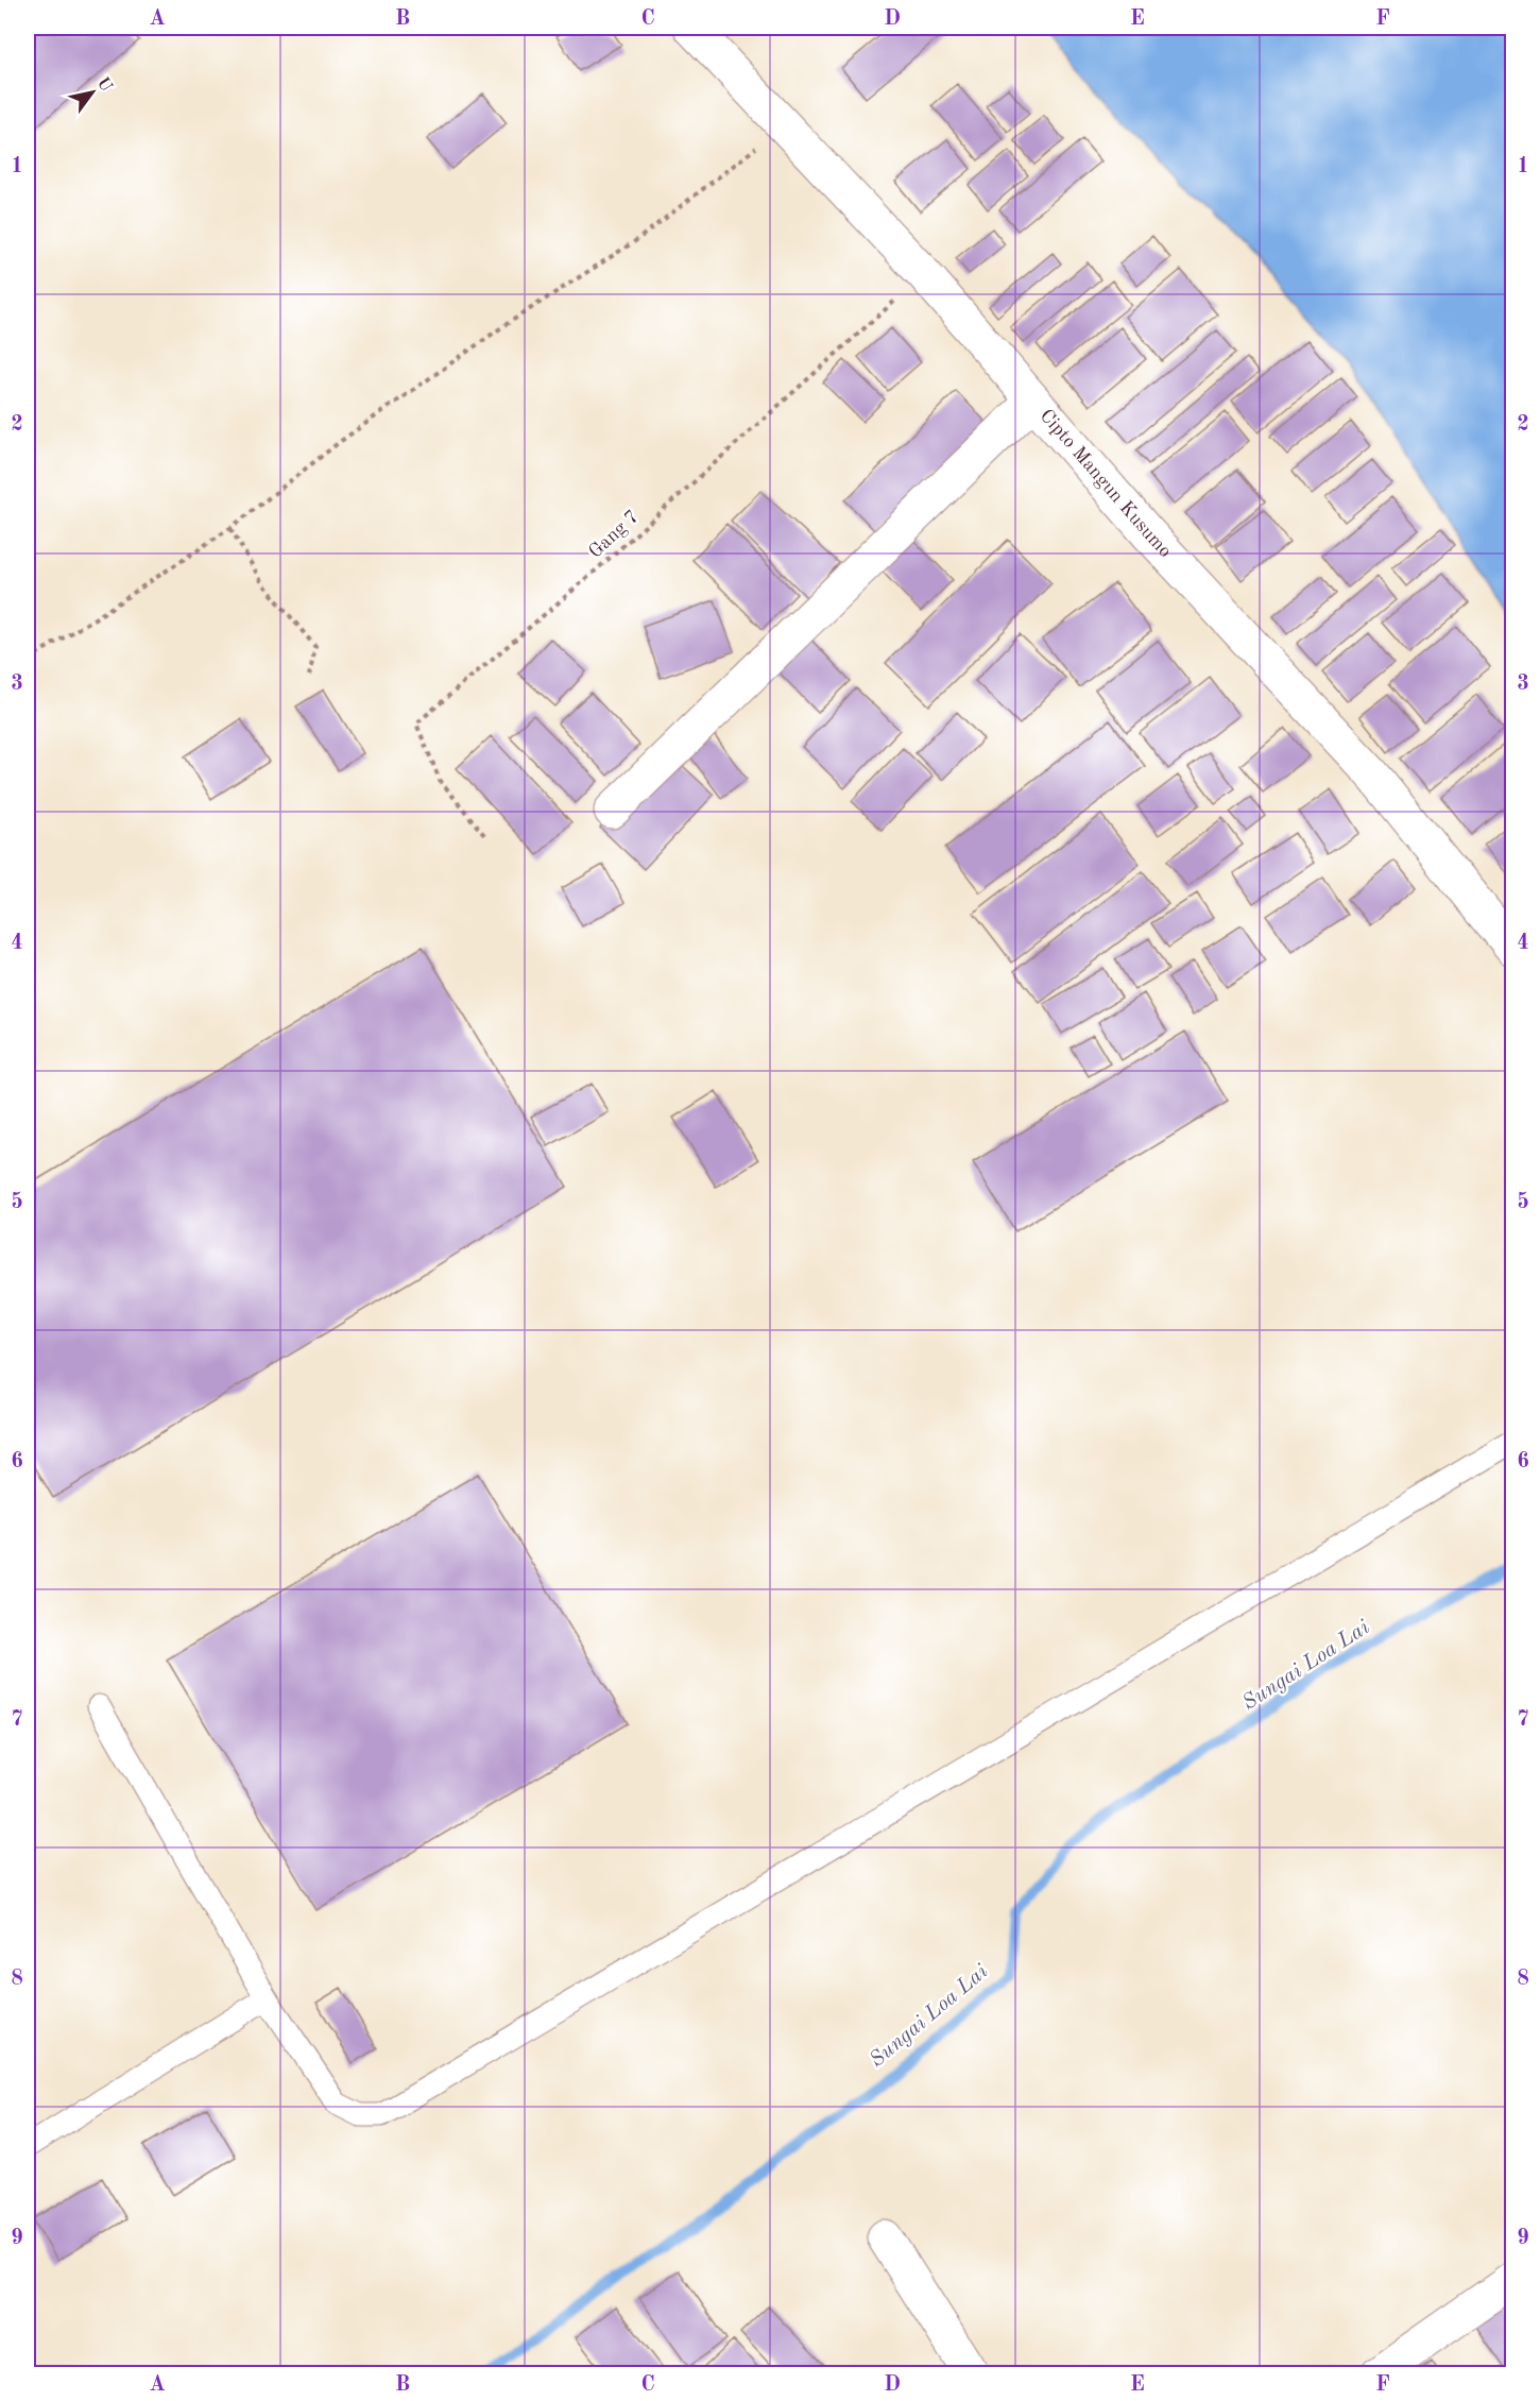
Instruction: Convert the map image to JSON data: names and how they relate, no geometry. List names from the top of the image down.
{
  "streets": {
    "main road": ["Cipto Mangun Kusumo"],
    "path": ["Gang 7"]
  },
  "crossings": [
    ["Cipto Mangun Kusumo", "Gang 7"]
  ],
  "water": ["Sungai Loa Lai"],
  "north": "top right",
  "grid": {
    "columns": [
      "A",
      "B",
      "C",
      "D",
      "E",
      "F"
    ],
    "rows": [
      "1",
      "2",
      "3",
      "4",
      "5",
      "6",
      "7",
      "8",
      "9"
    ]
  }
}
